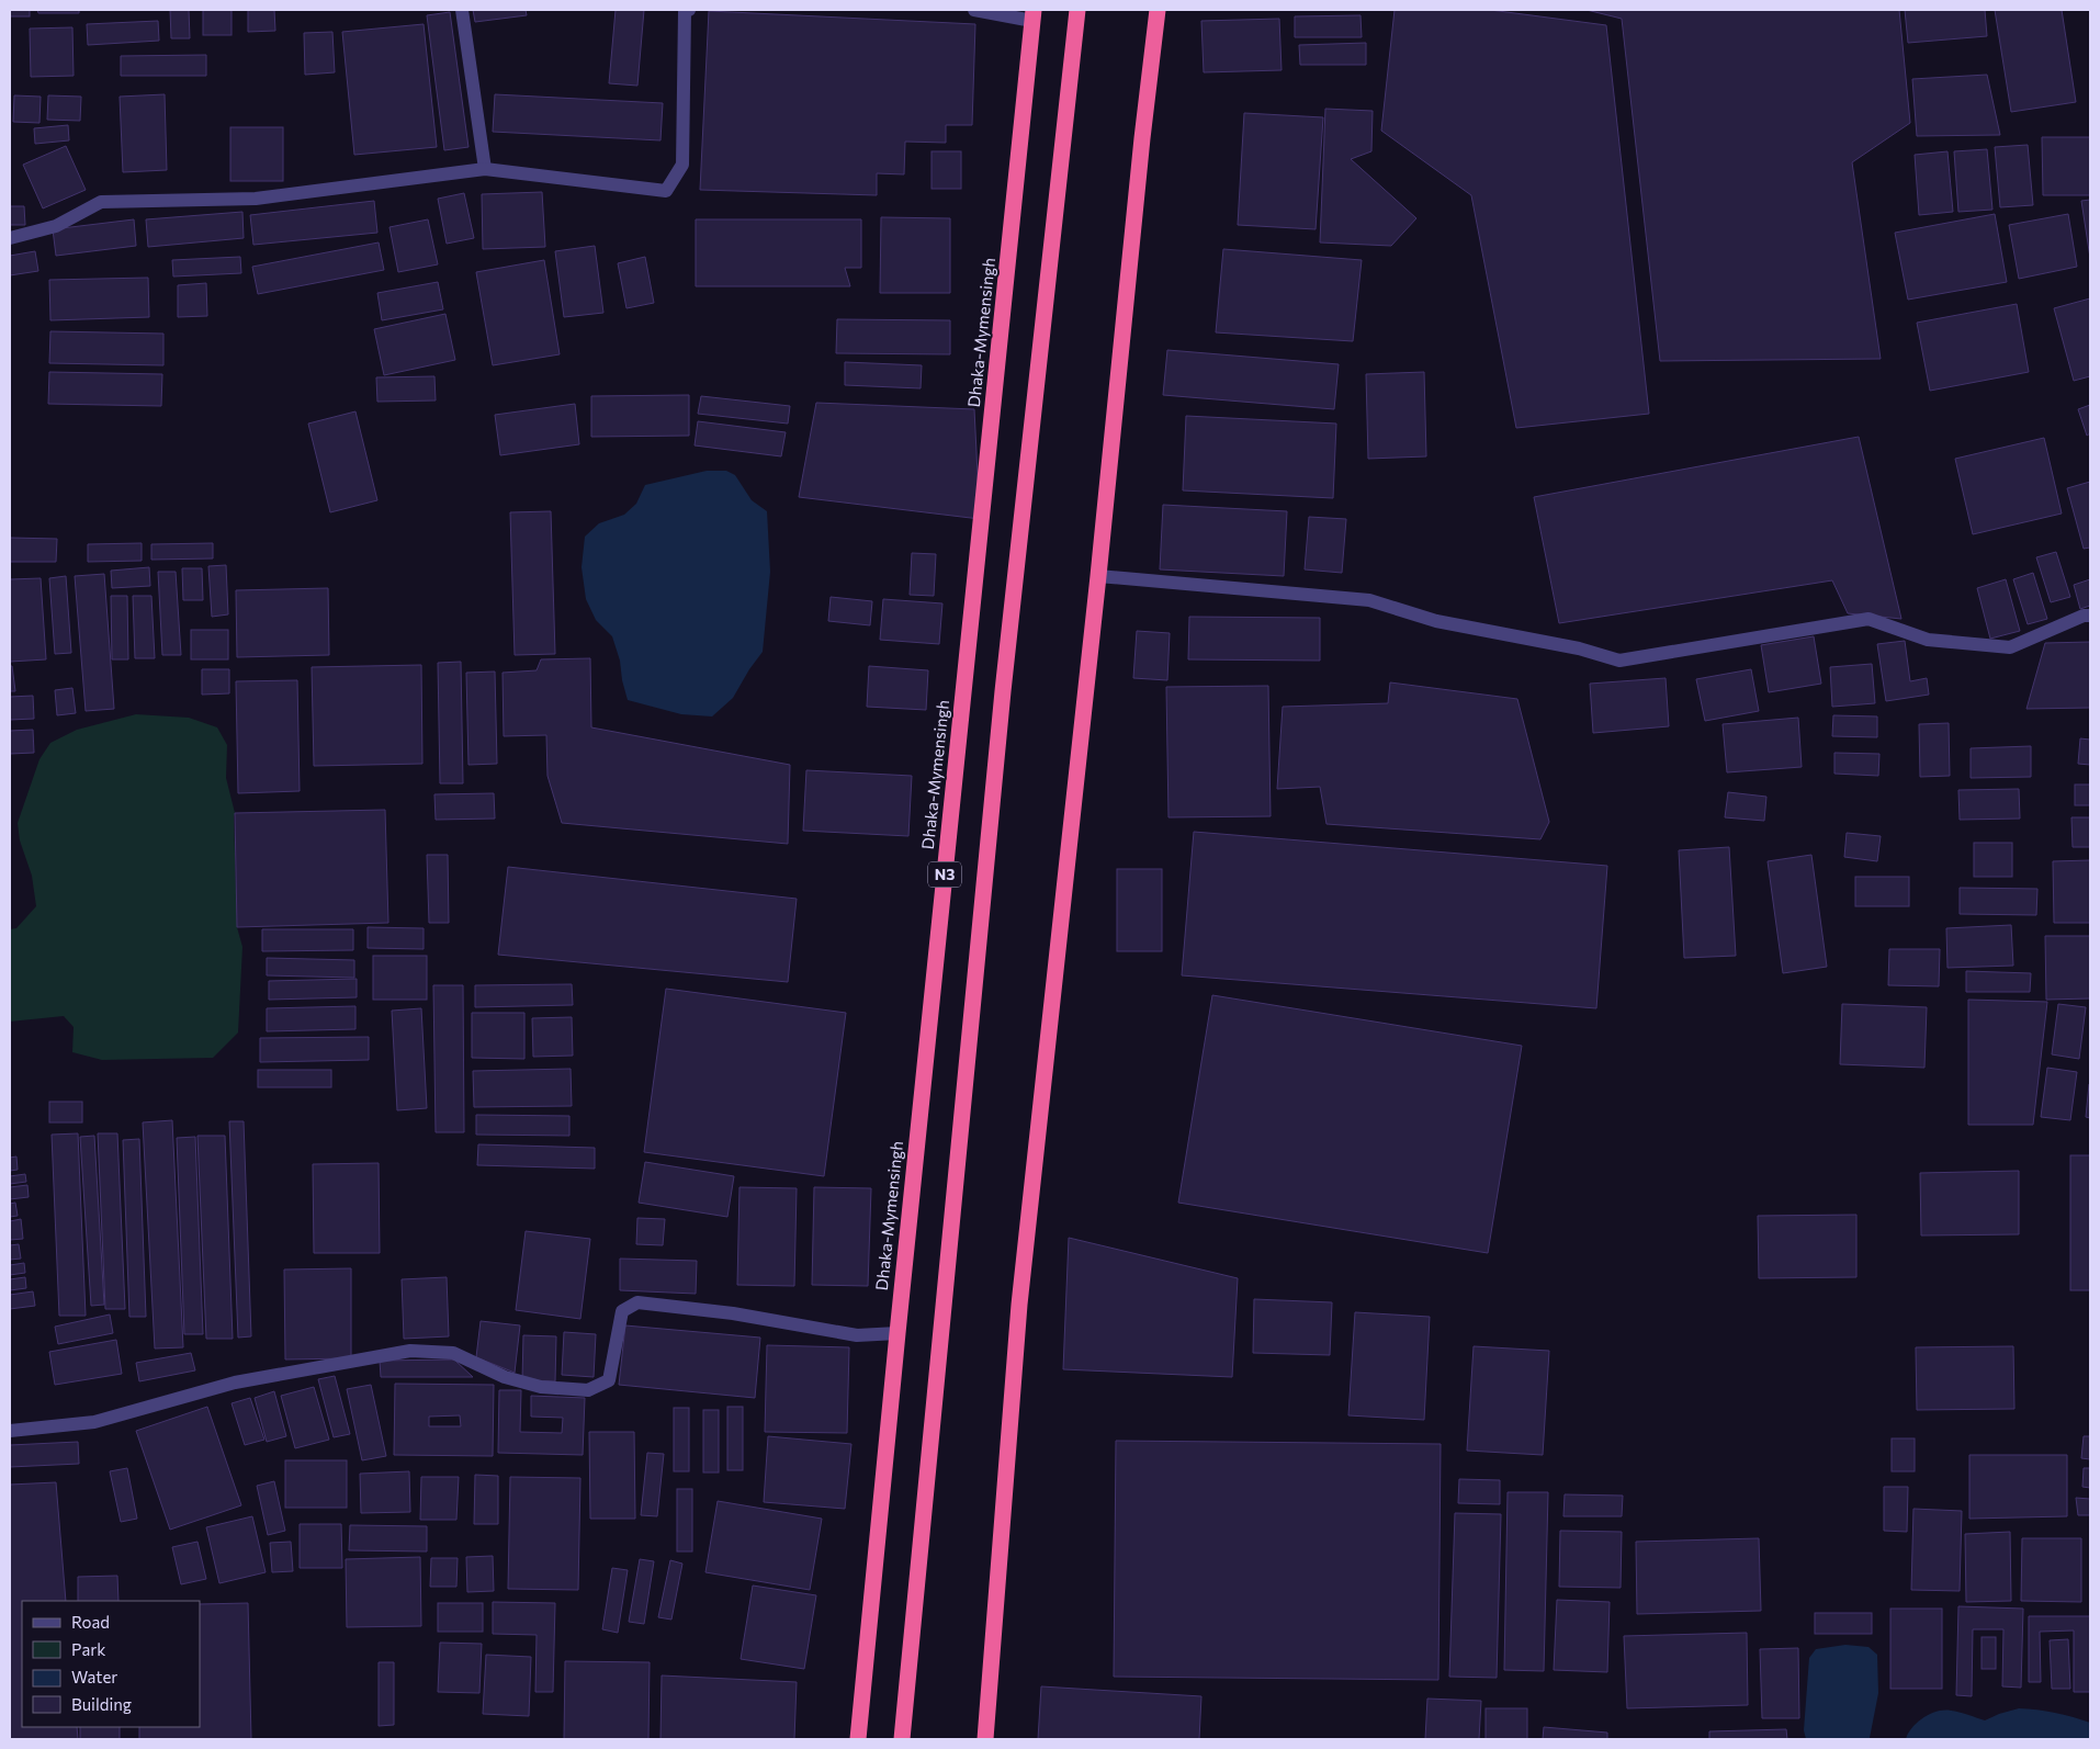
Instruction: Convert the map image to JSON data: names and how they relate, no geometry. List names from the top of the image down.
{
  "streets": {
    "highway": ["Dhaka-Mymensingh", "N3"]
  },
  "legend": [
    "Road",
    "Park",
    "Water",
    "Building"
  ]
}
